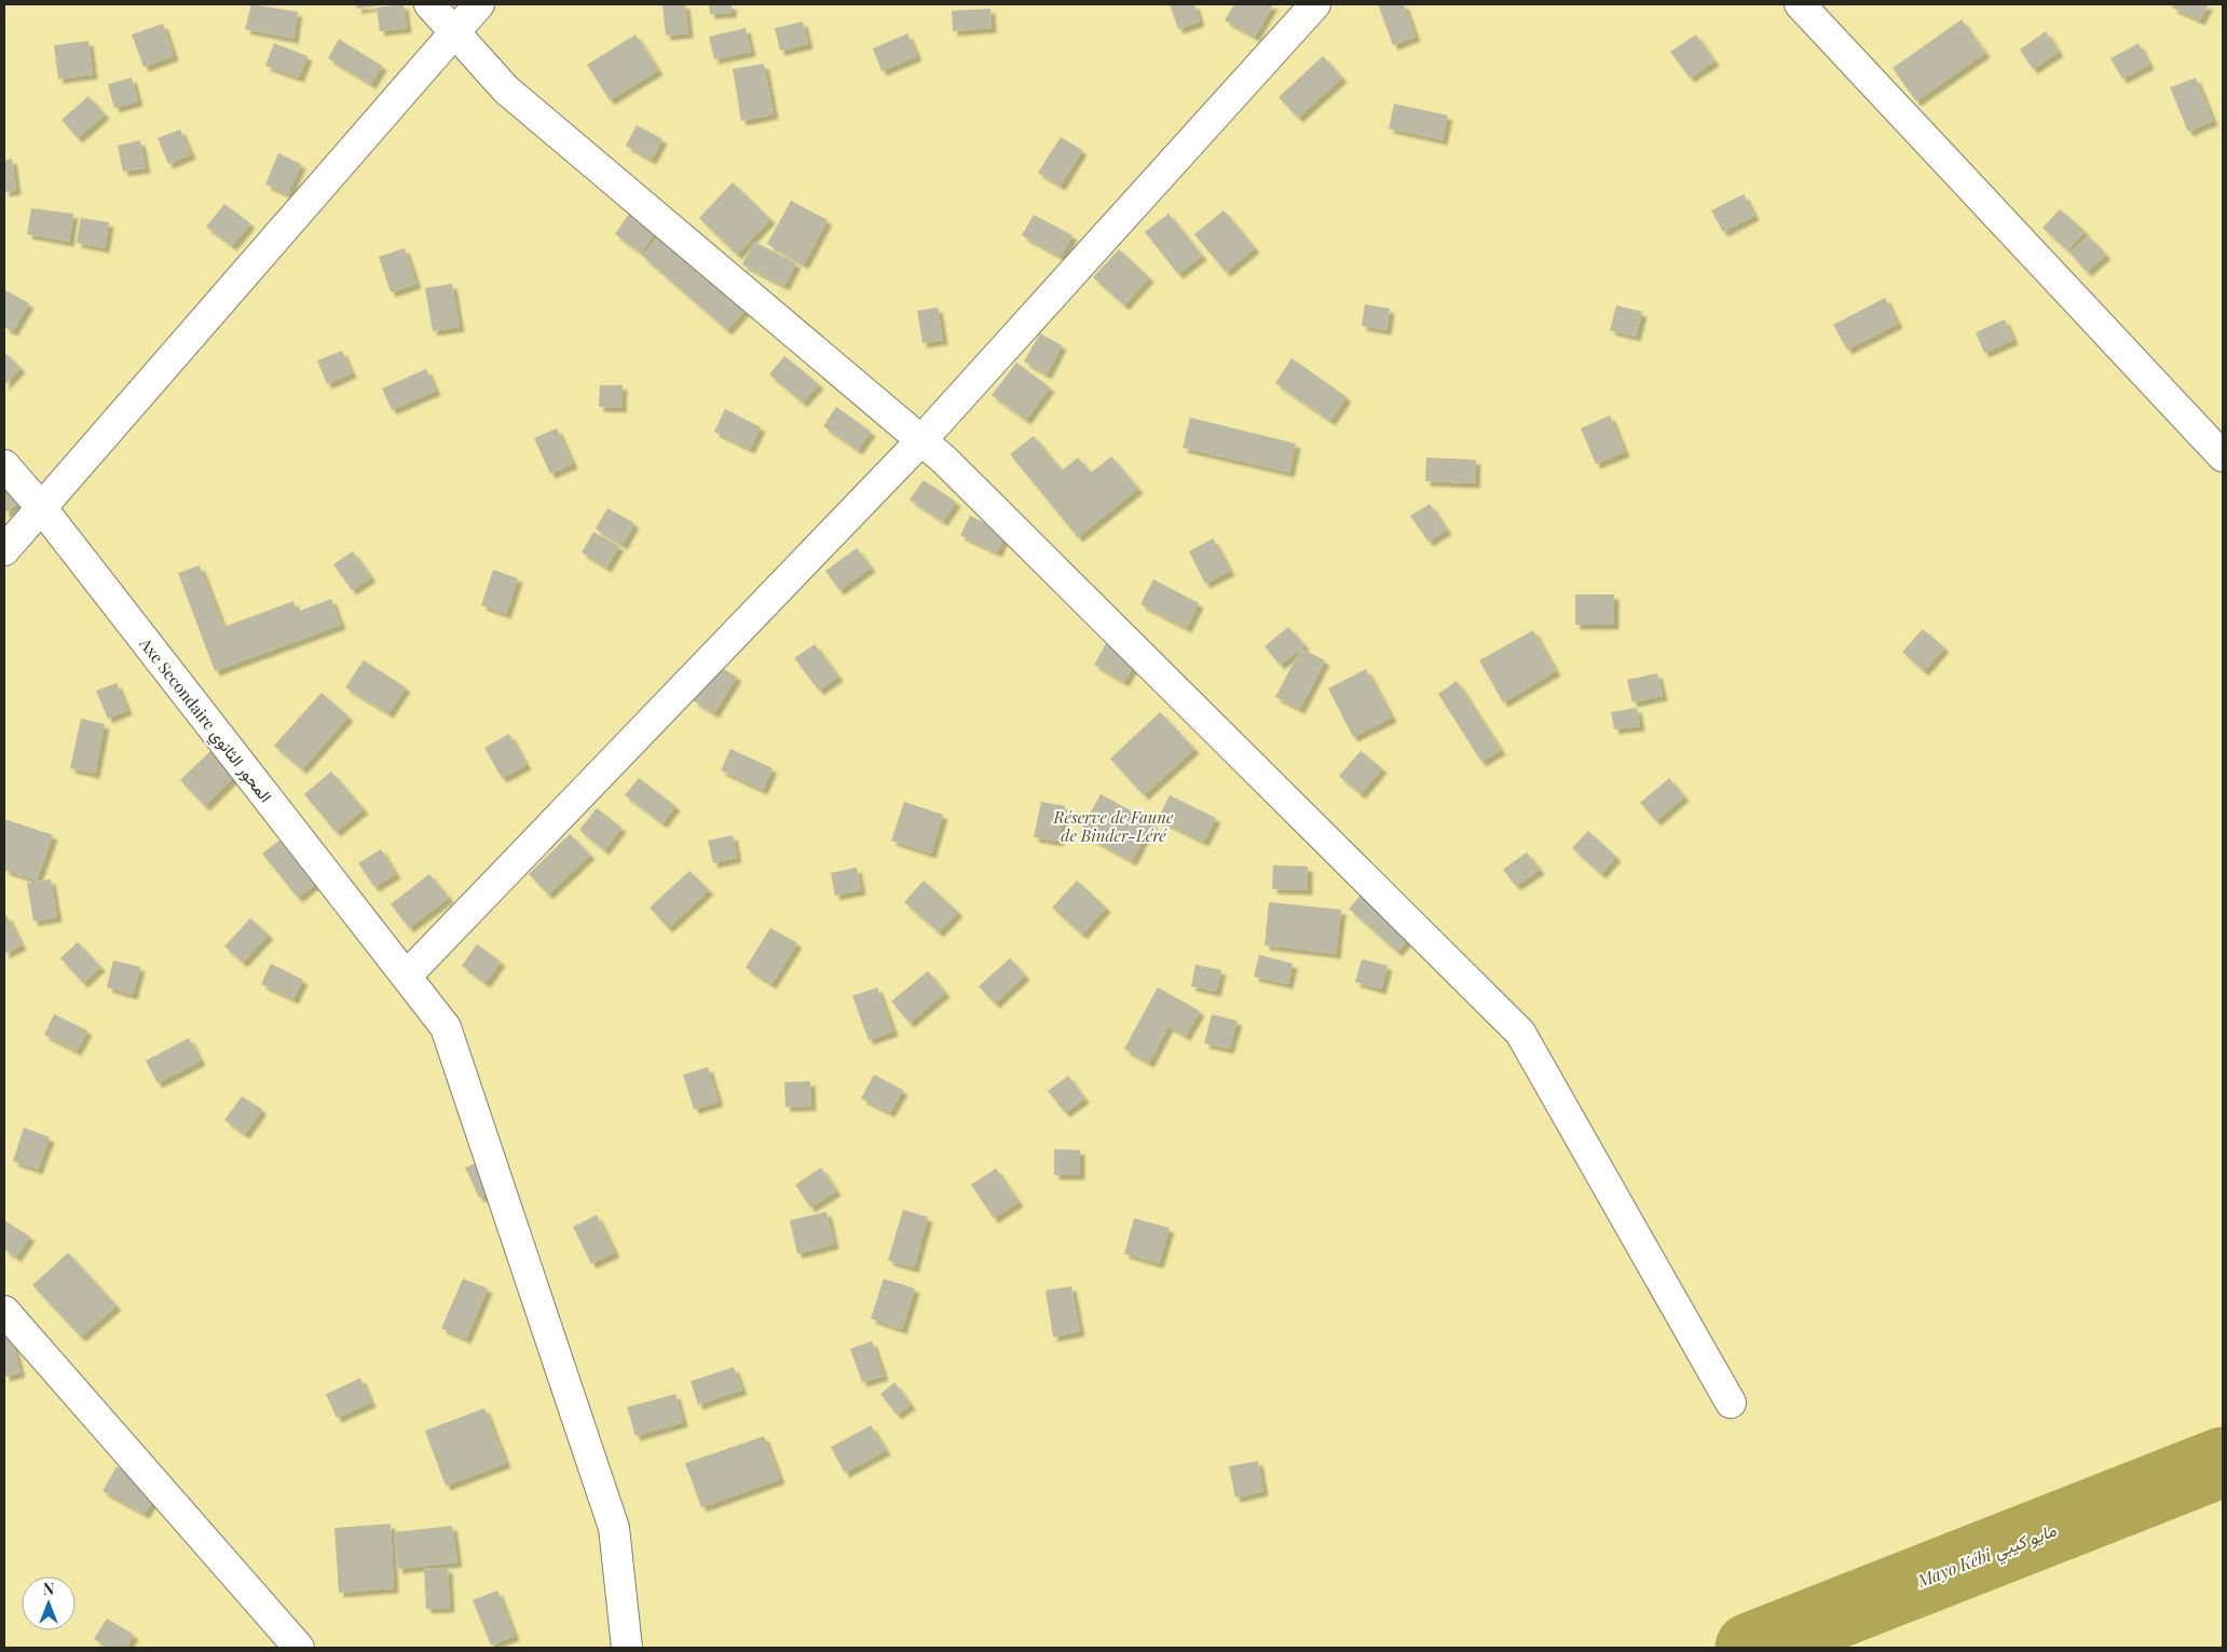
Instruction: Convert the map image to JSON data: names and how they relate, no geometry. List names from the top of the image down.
{
  "streets": {
    "street": ["Axe Secondaire المحور الثانوي"]
  },
  "water": ["Mayo Kébi مايو كيبي"],
  "parks": ["Réserve de Faune de Binder-Léré"],
  "north": "top"
}
